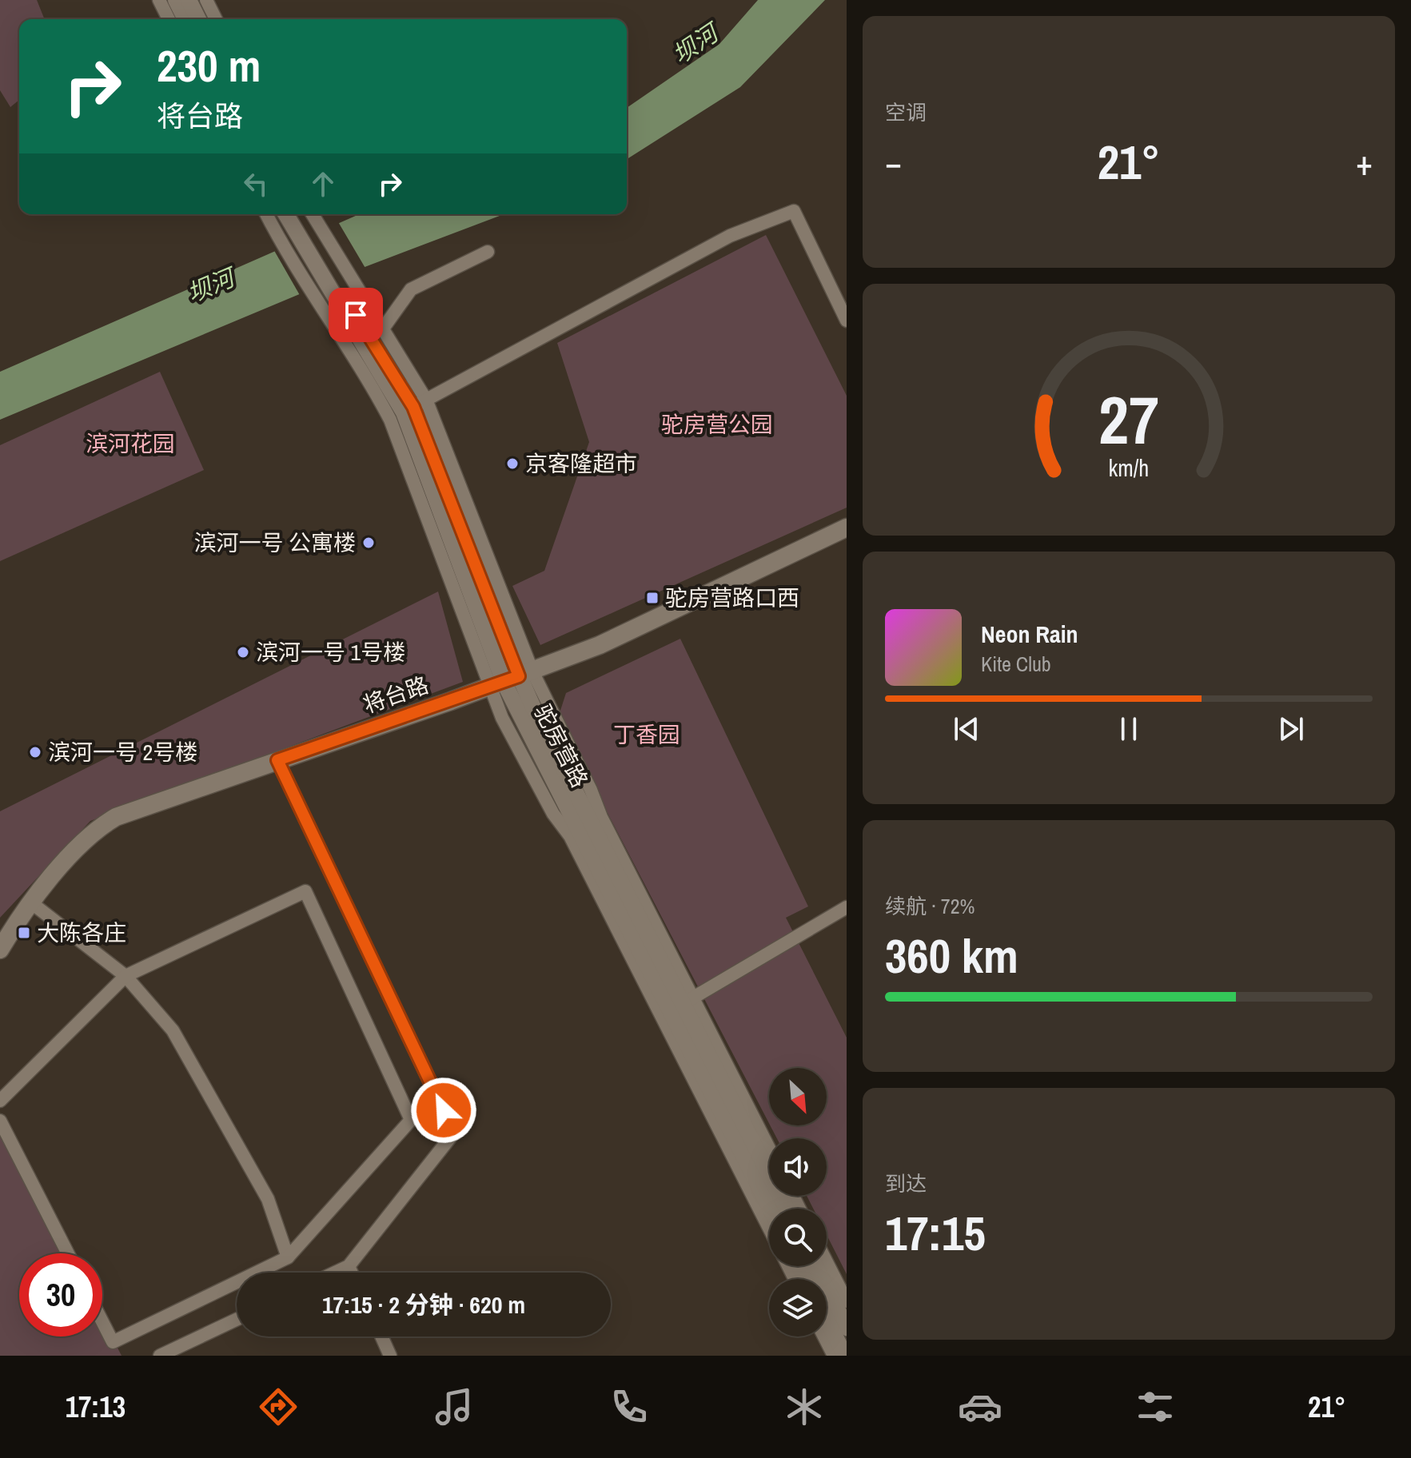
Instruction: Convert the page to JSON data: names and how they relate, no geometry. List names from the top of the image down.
{
  "streets": {
    "main road": ["将台路"],
    "street": ["驼房营路"]
  },
  "crossings": [
    ["将台路", "驼房营路"]
  ],
  "water": ["坝河"],
  "parks": ["驼房营公园", "滨河花园", "丁香园"],
  "places": {
    "other": [
      "京客隆超市",
      "滨河一号 公寓楼",
      "滨河一号 1号楼",
      "滨河一号 2号楼"
    ],
    "transit": ["驼房营路口西", "大陈各庄"]
  },
  "north": "bottom right",
  "page": {
    "tile": [
      "空调",
      ["续航 · 72%", "360 km"],
      ["到达", "17:15"]
    ],
    "turn": ["230 m", "将台路"],
    "heat": ["−", "21°", "+"],
    "song": ["Neon Rain", "Kite Club"],
    "limit": "30",
    "trip": "17:15 · 2 分钟 · 620 m",
    "tabs": ["17:13", "21°"],
    "gauge": ["27", "km/h"]
  }
}
